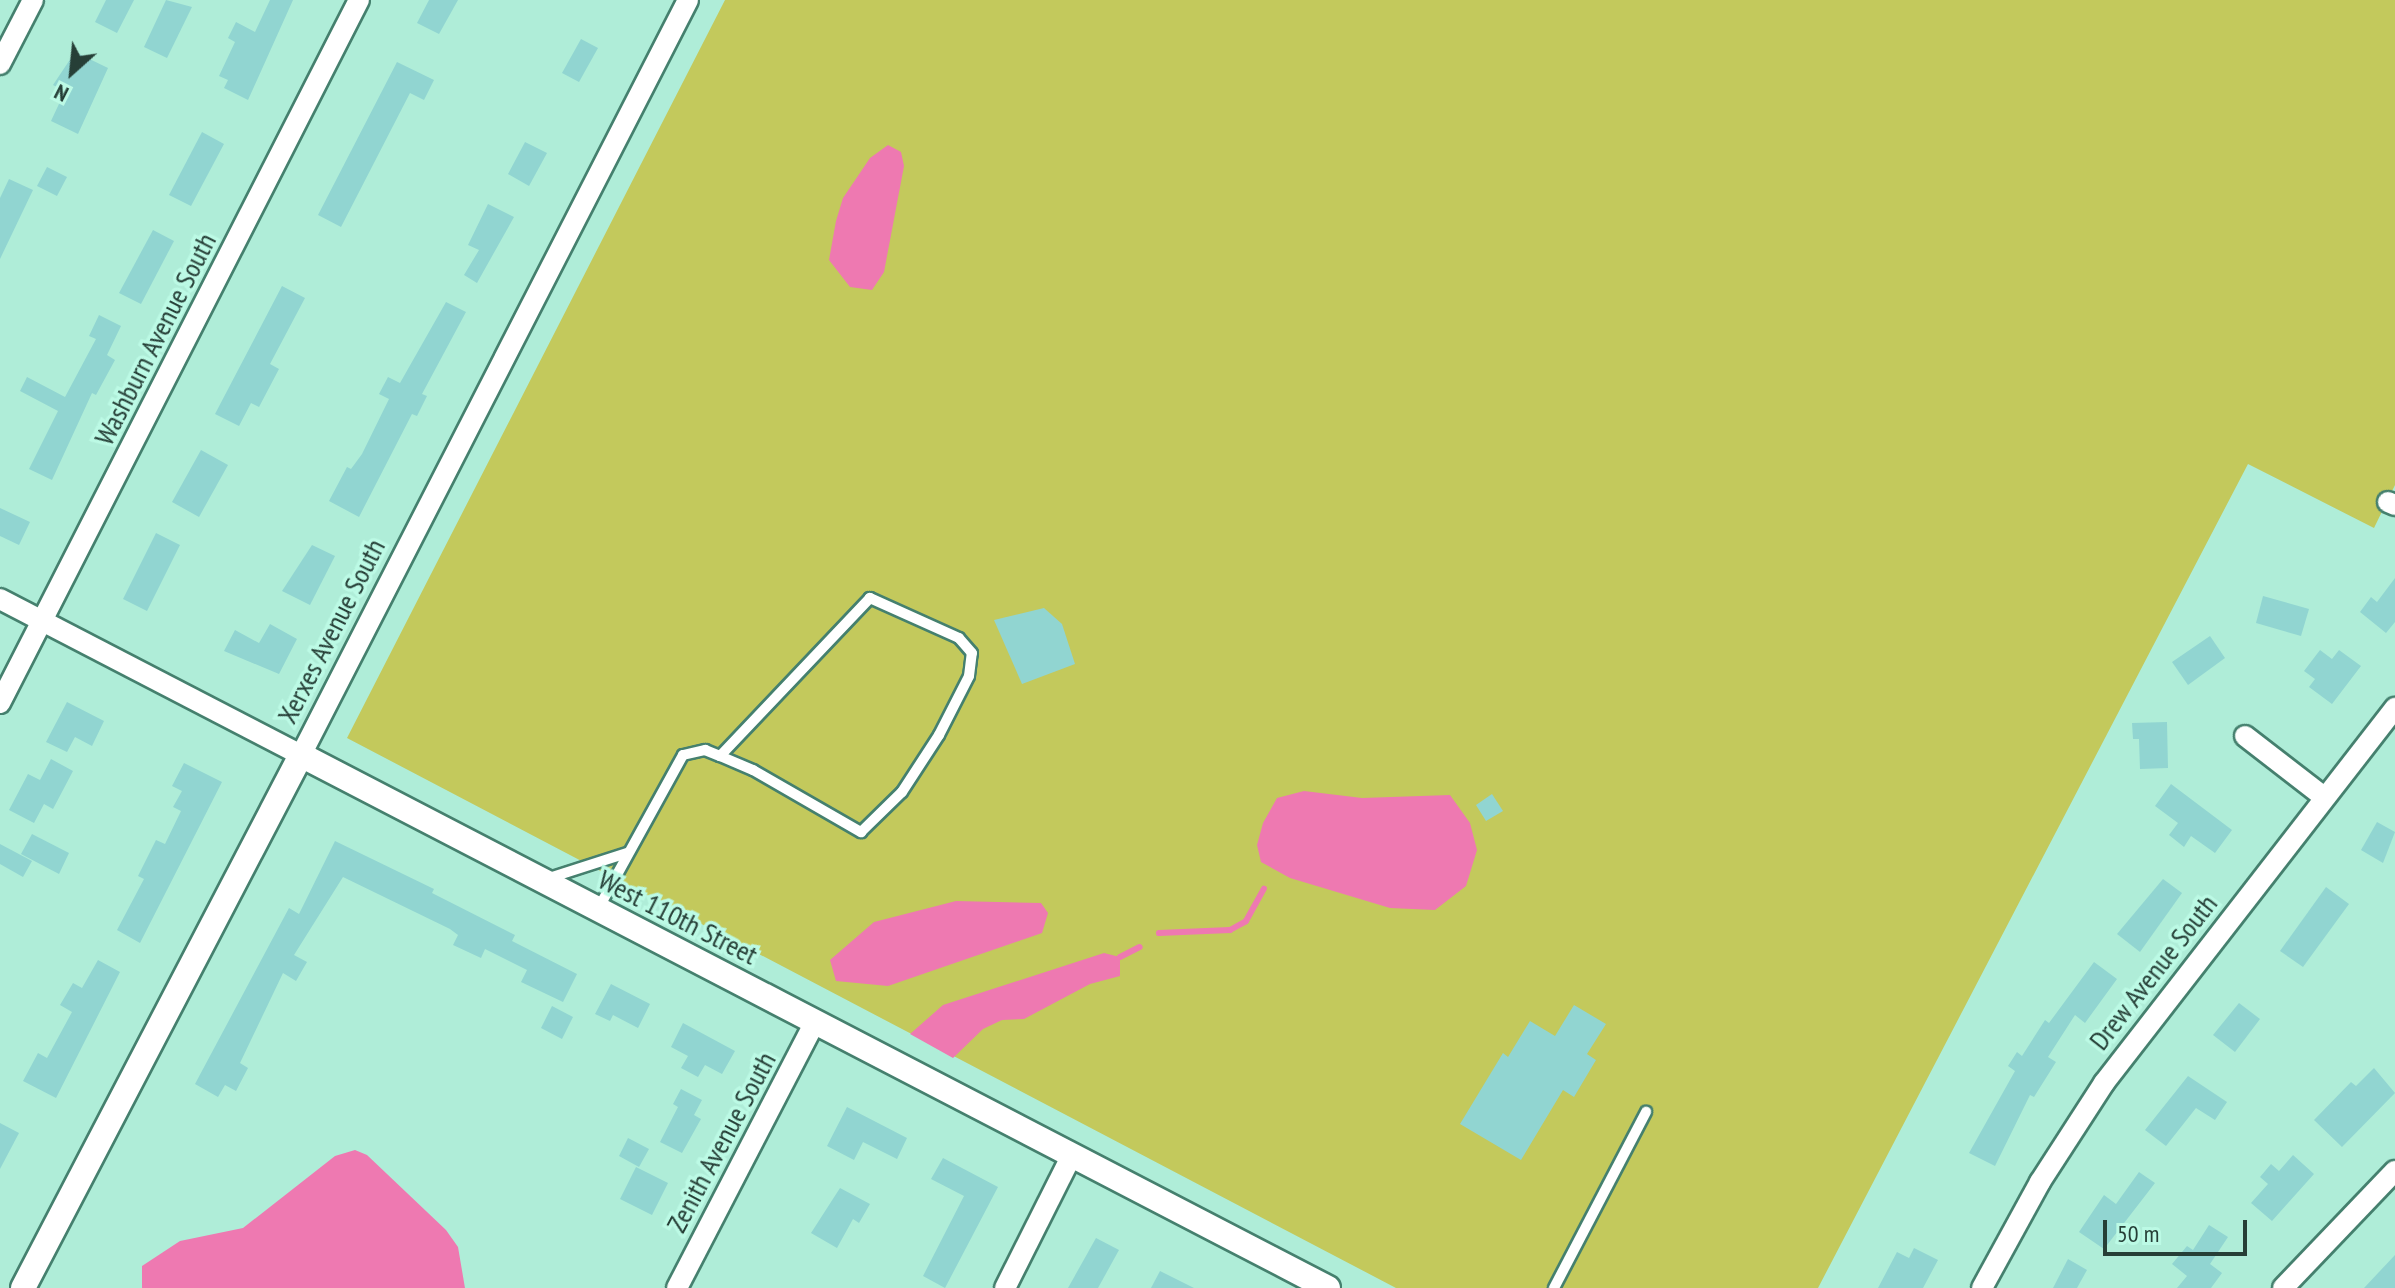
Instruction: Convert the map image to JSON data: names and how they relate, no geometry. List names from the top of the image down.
{
  "streets": {
    "street": [
      "Washburn Avenue South",
      "Xerxes Avenue South",
      "West 110th Street",
      "Drew Avenue South",
      "Zenith Avenue South"
    ]
  },
  "crossings": [
    ["Washburn Avenue South", "West 110th Street"],
    ["Xerxes Avenue South", "West 110th Street"],
    ["West 110th Street", "Zenith Avenue South"]
  ],
  "scale_bar": "50 m",
  "north": "bottom left"
}
